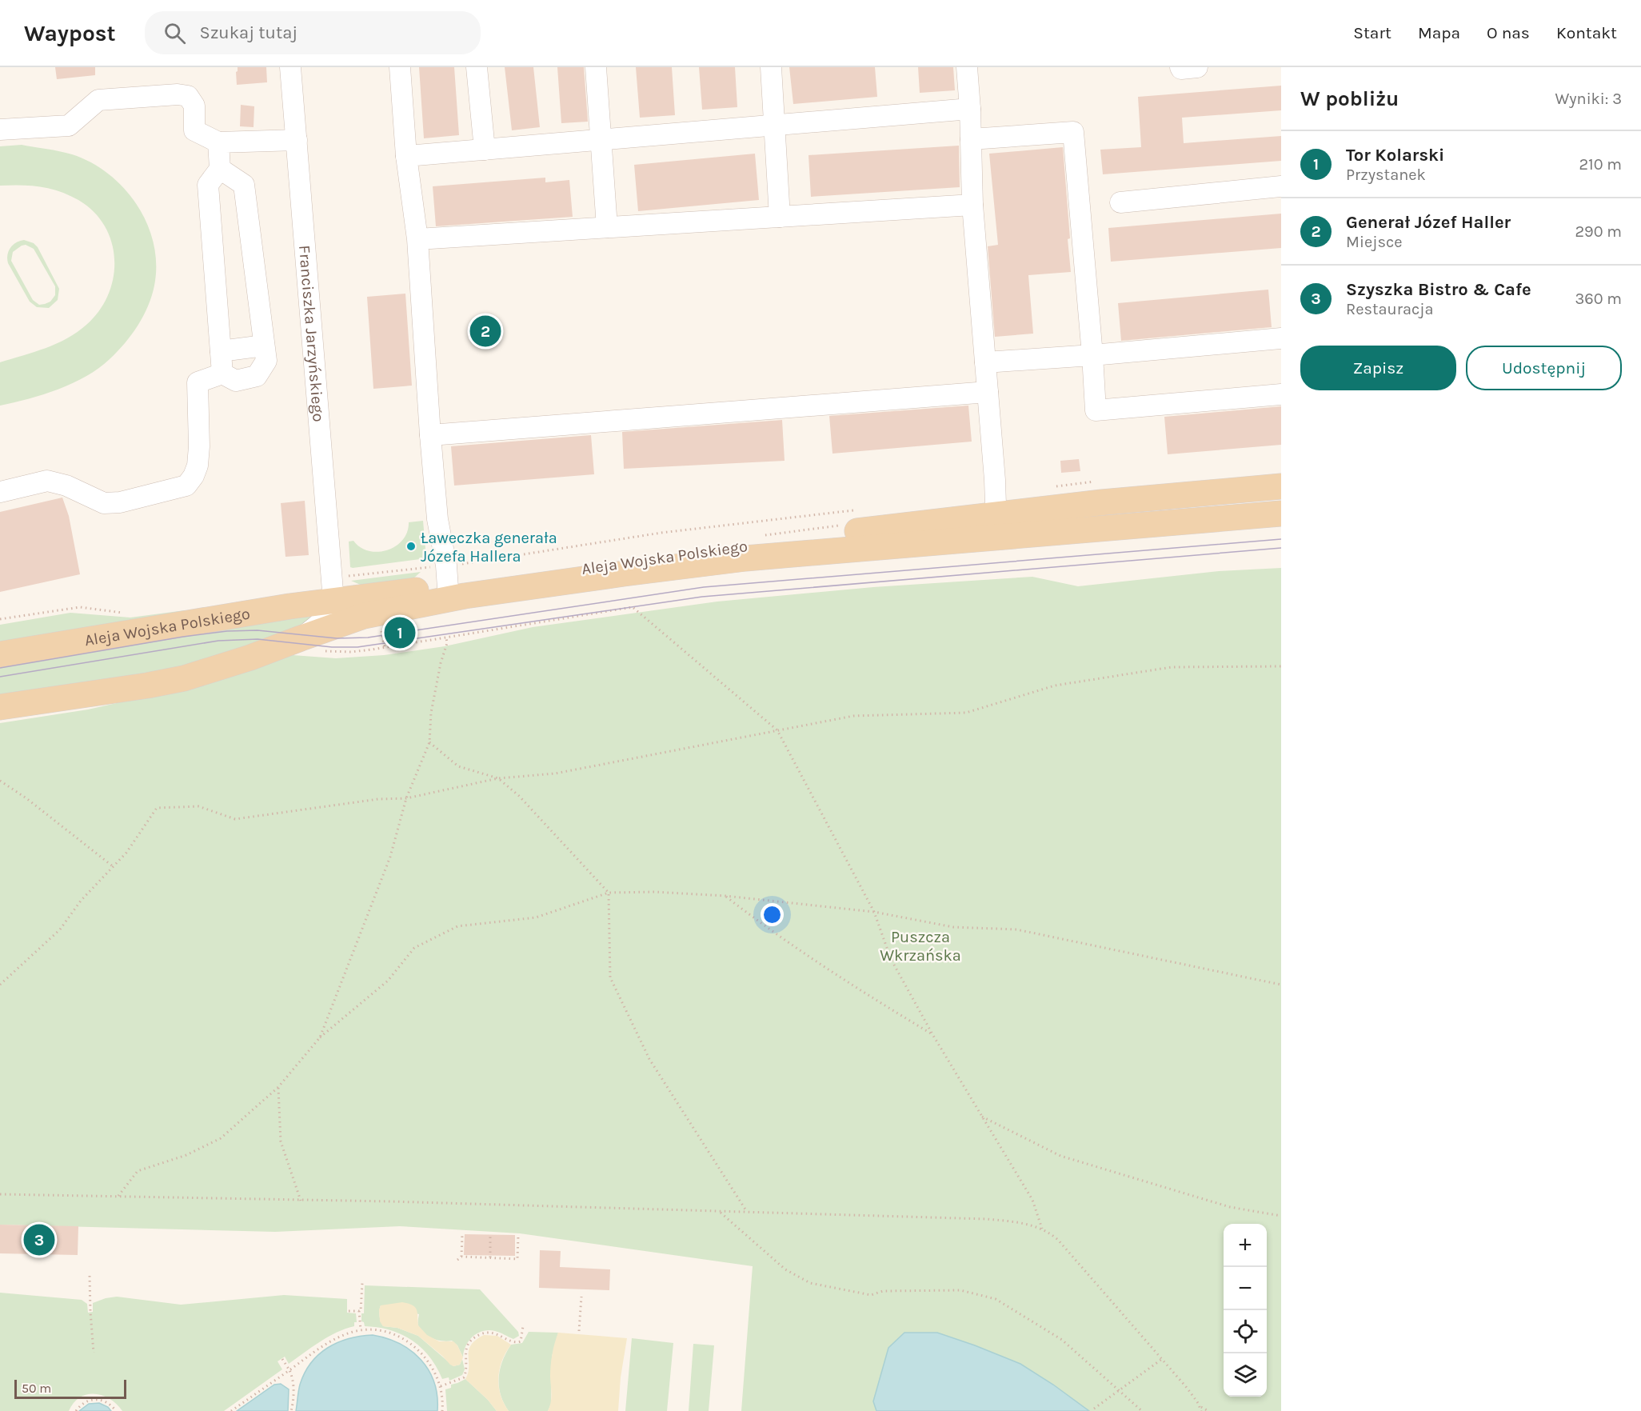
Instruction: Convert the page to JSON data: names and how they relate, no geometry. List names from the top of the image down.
{
  "streets": {
    "main road": ["Aleja Wojska Polskiego"],
    "street": ["Franciszka Jarzyńskiego"]
  },
  "crossings": [
    ["Franciszka Jarzyńskiego", "Aleja Wojska Polskiego"]
  ],
  "parks": ["Puszcza Wkrzańska"],
  "places": ["Ławeczka generała Józefa Hallera"],
  "scale_bar": "50 m",
  "page": {
    "header": "Waypost",
    "search": "Szukaj tutaj",
    "nav": [
      "Start",
      "Mapa",
      "O nas",
      "Kontakt"
    ],
    "heading": ["W pobliżu", "Wyniki: 3"],
    "list": [
      {
        "mark": "1",
        "name": "Tor Kolarski",
        "note": "Przystanek",
        "value": "210 m"
      },
      {
        "mark": "2",
        "name": "Generał Józef Haller",
        "note": "Miejsce",
        "value": "290 m"
      },
      {
        "mark": "3",
        "name": "Szyszka Bistro & Cafe",
        "note": "Restauracja",
        "value": "360 m"
      }
    ],
    "pins": ["2", "1", "3"],
    "buttons": ["Zapisz", "Udostępnij"],
    "map_buttons": ["+", "−"],
    "scale": "50 m"
  }
}
